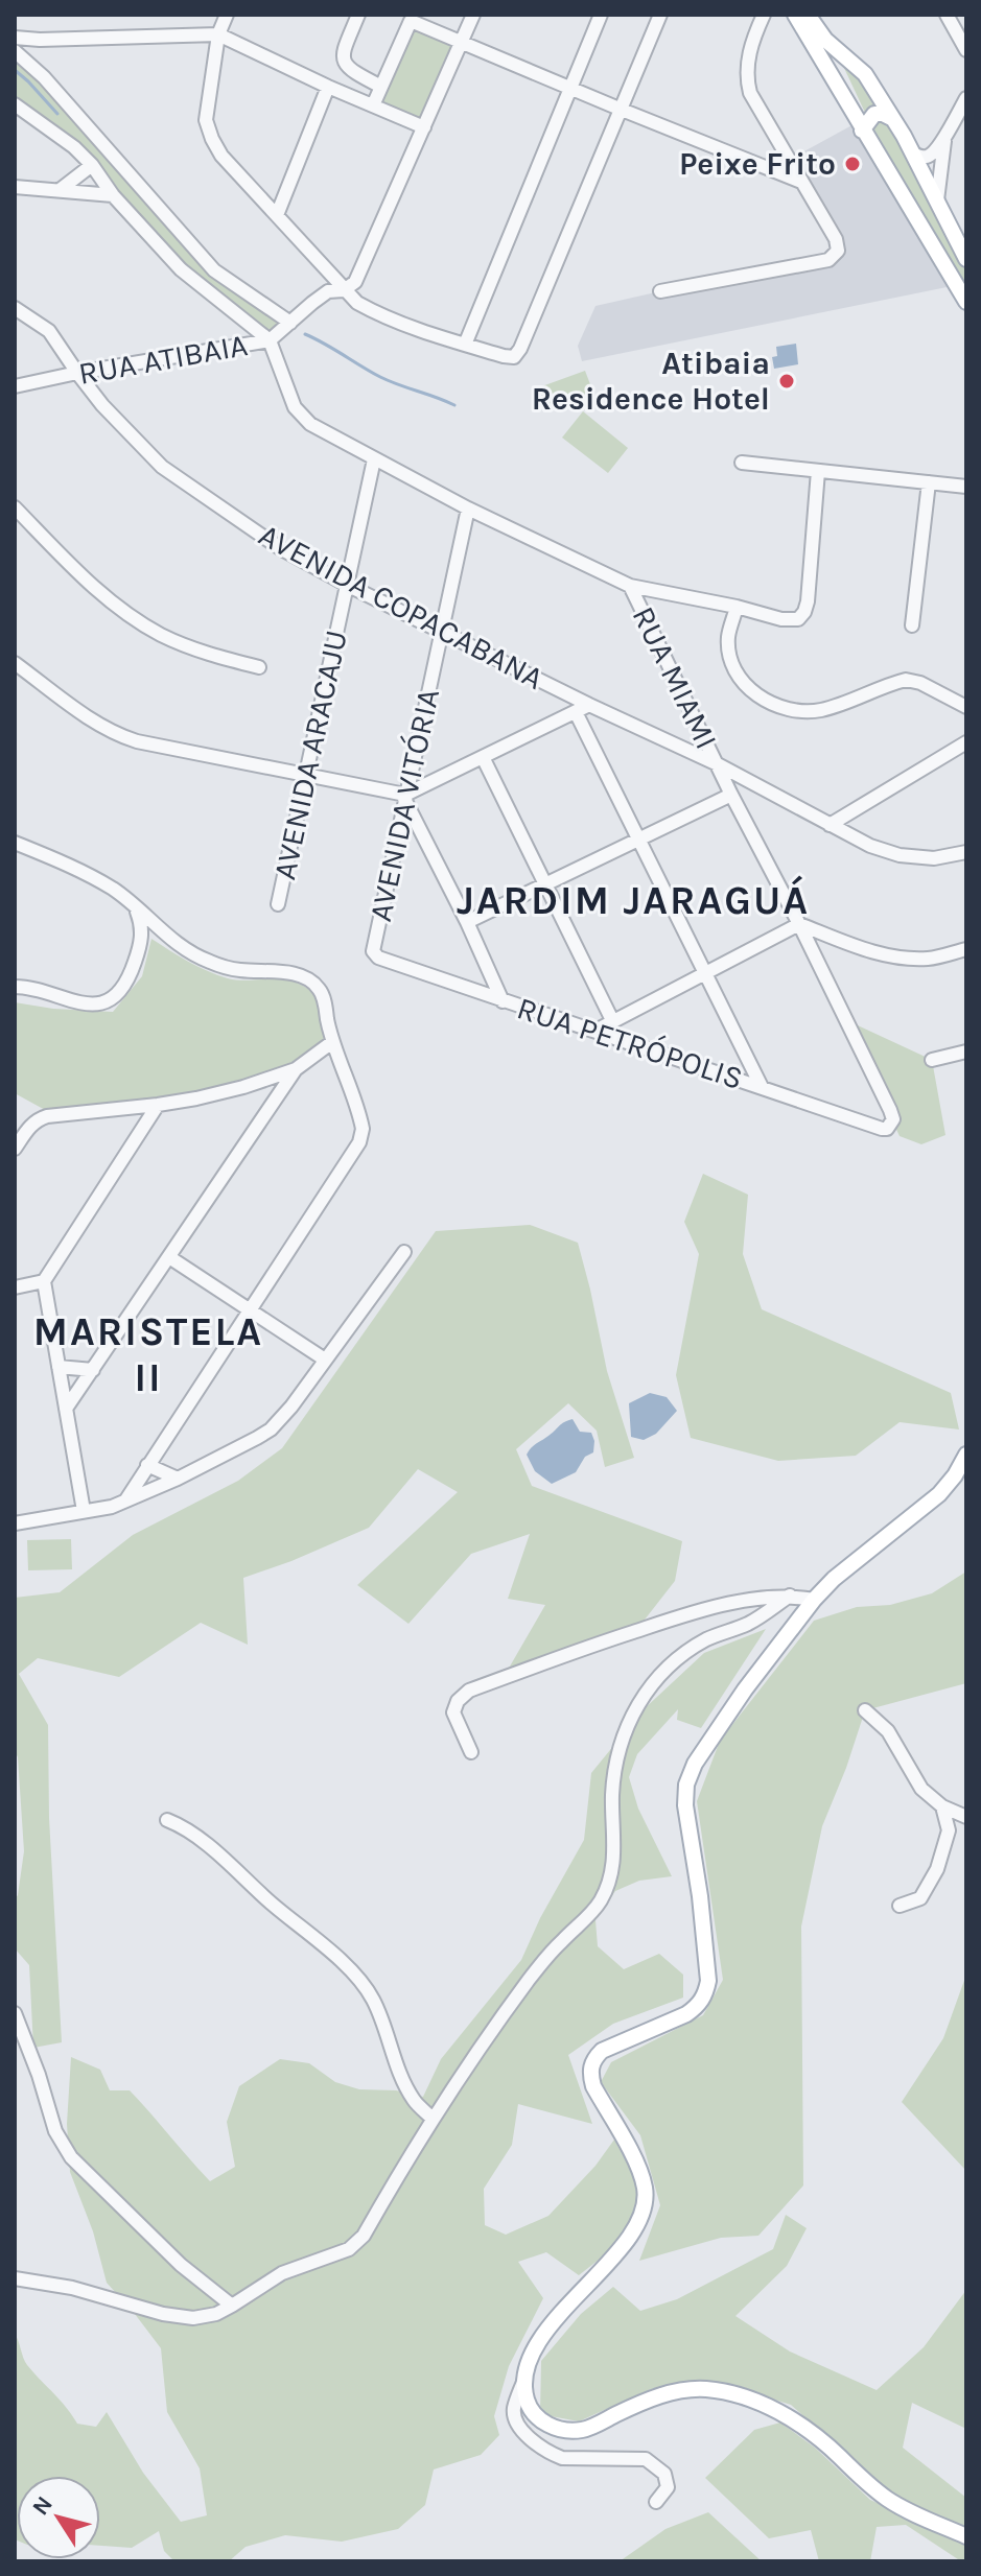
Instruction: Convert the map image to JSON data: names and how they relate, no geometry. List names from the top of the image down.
{
  "streets": {
    "street": [
      "RUA ATIBAIA",
      "AVENIDA COPACABANA",
      "RUA MIAMI",
      "AVENIDA ARACAJU",
      "AVENIDA VITÓRIA",
      "RUA PETRÓPOLIS"
    ]
  },
  "crossings": [
    ["RUA ATIBAIA", "AVENIDA COPACABANA"],
    ["RUA ATIBAIA", "RUA MIAMI"],
    ["AVENIDA COPACABANA", "RUA MIAMI"],
    ["AVENIDA COPACABANA", "AVENIDA ARACAJU"],
    ["AVENIDA COPACABANA", "AVENIDA VITÓRIA"],
    ["RUA MIAMI", "AVENIDA ARACAJU"],
    ["RUA MIAMI", "AVENIDA VITÓRIA"],
    ["RUA MIAMI", "RUA PETRÓPOLIS"],
    ["AVENIDA VITÓRIA", "RUA PETRÓPOLIS"]
  ],
  "districts": ["JARDIM JARAGUÁ", "MARISTELA II"],
  "places": ["Peixe Frito", "Atibaia Residence Hotel"],
  "north": "top left"
}
